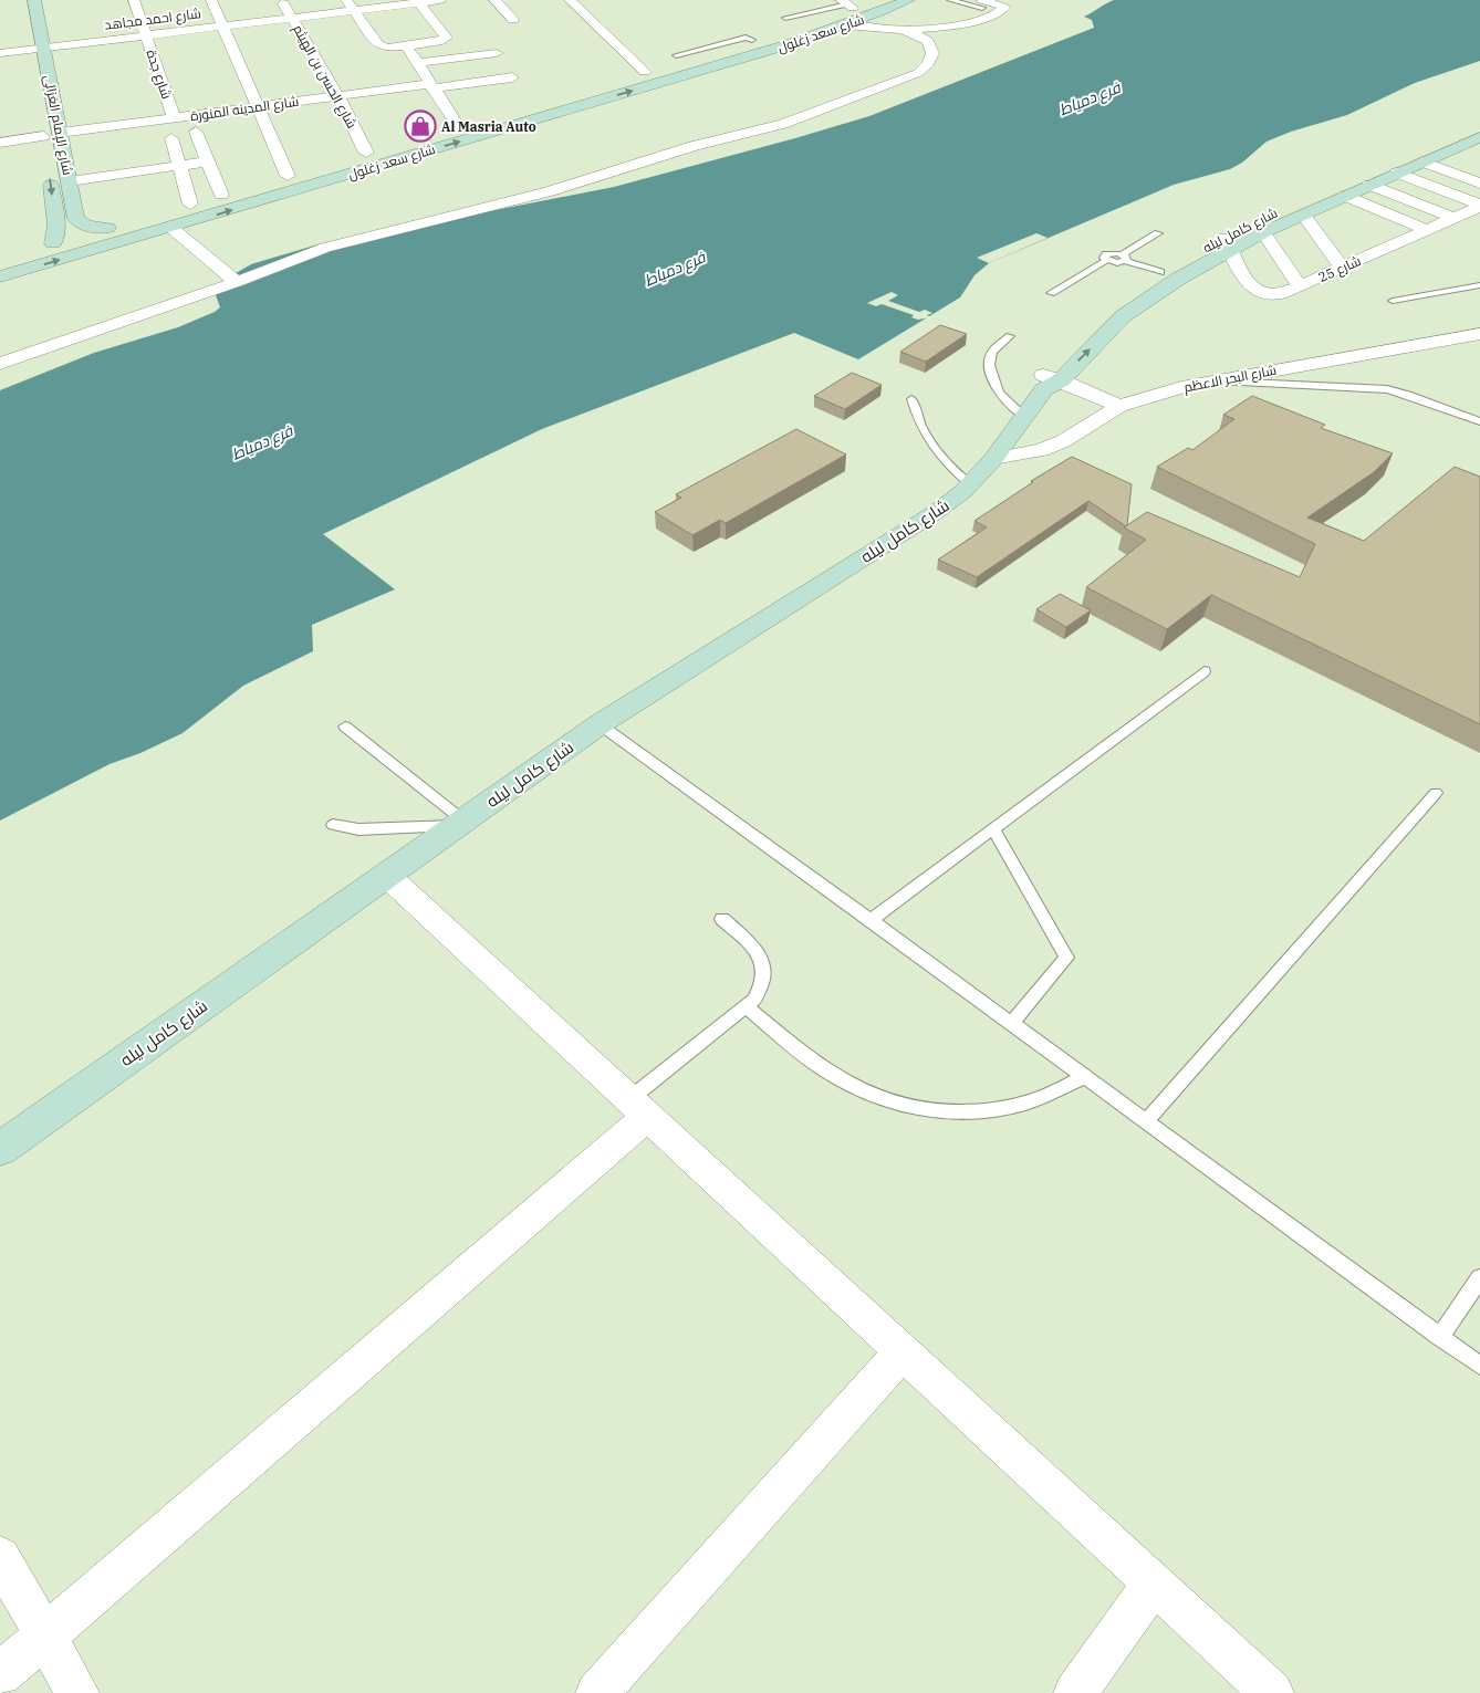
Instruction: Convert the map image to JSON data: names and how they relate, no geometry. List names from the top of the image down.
{
  "streets": {
    "main road": ["شارع سعد زغلول", "شارع الإمام الغزالى", "شارع كامل ليله"],
    "street": [
      "شارع احمد مجاهد",
      "شارع جدة",
      "شارع الحسن بن الهيثم",
      "شارع المدينه المنورة",
      "شارع 25",
      "شارع البحر الاعظم"
    ]
  },
  "crossings": [
    ["شارع احمد مجاهد", "شارع جدة"],
    ["شارع احمد مجاهد", "شارع الحسن بن الهيثم"],
    ["شارع احمد مجاهد", "شارع الإمام الغزالى"],
    ["شارع سعد زغلول", "شارع الحسن بن الهيثم"],
    ["شارع جدة", "شارع المدينه المنورة"],
    ["شارع الحسن بن الهيثم", "شارع المدينه المنورة"],
    ["شارع المدينه المنورة", "شارع الإمام الغزالى"],
    ["شارع كامل ليله", "شارع 25"],
    ["شارع كامل ليله", "شارع البحر الاعظم"]
  ],
  "water": ["فرع دمياط"],
  "places": {
    "shop": ["Al Masria Auto"]
  }
}
